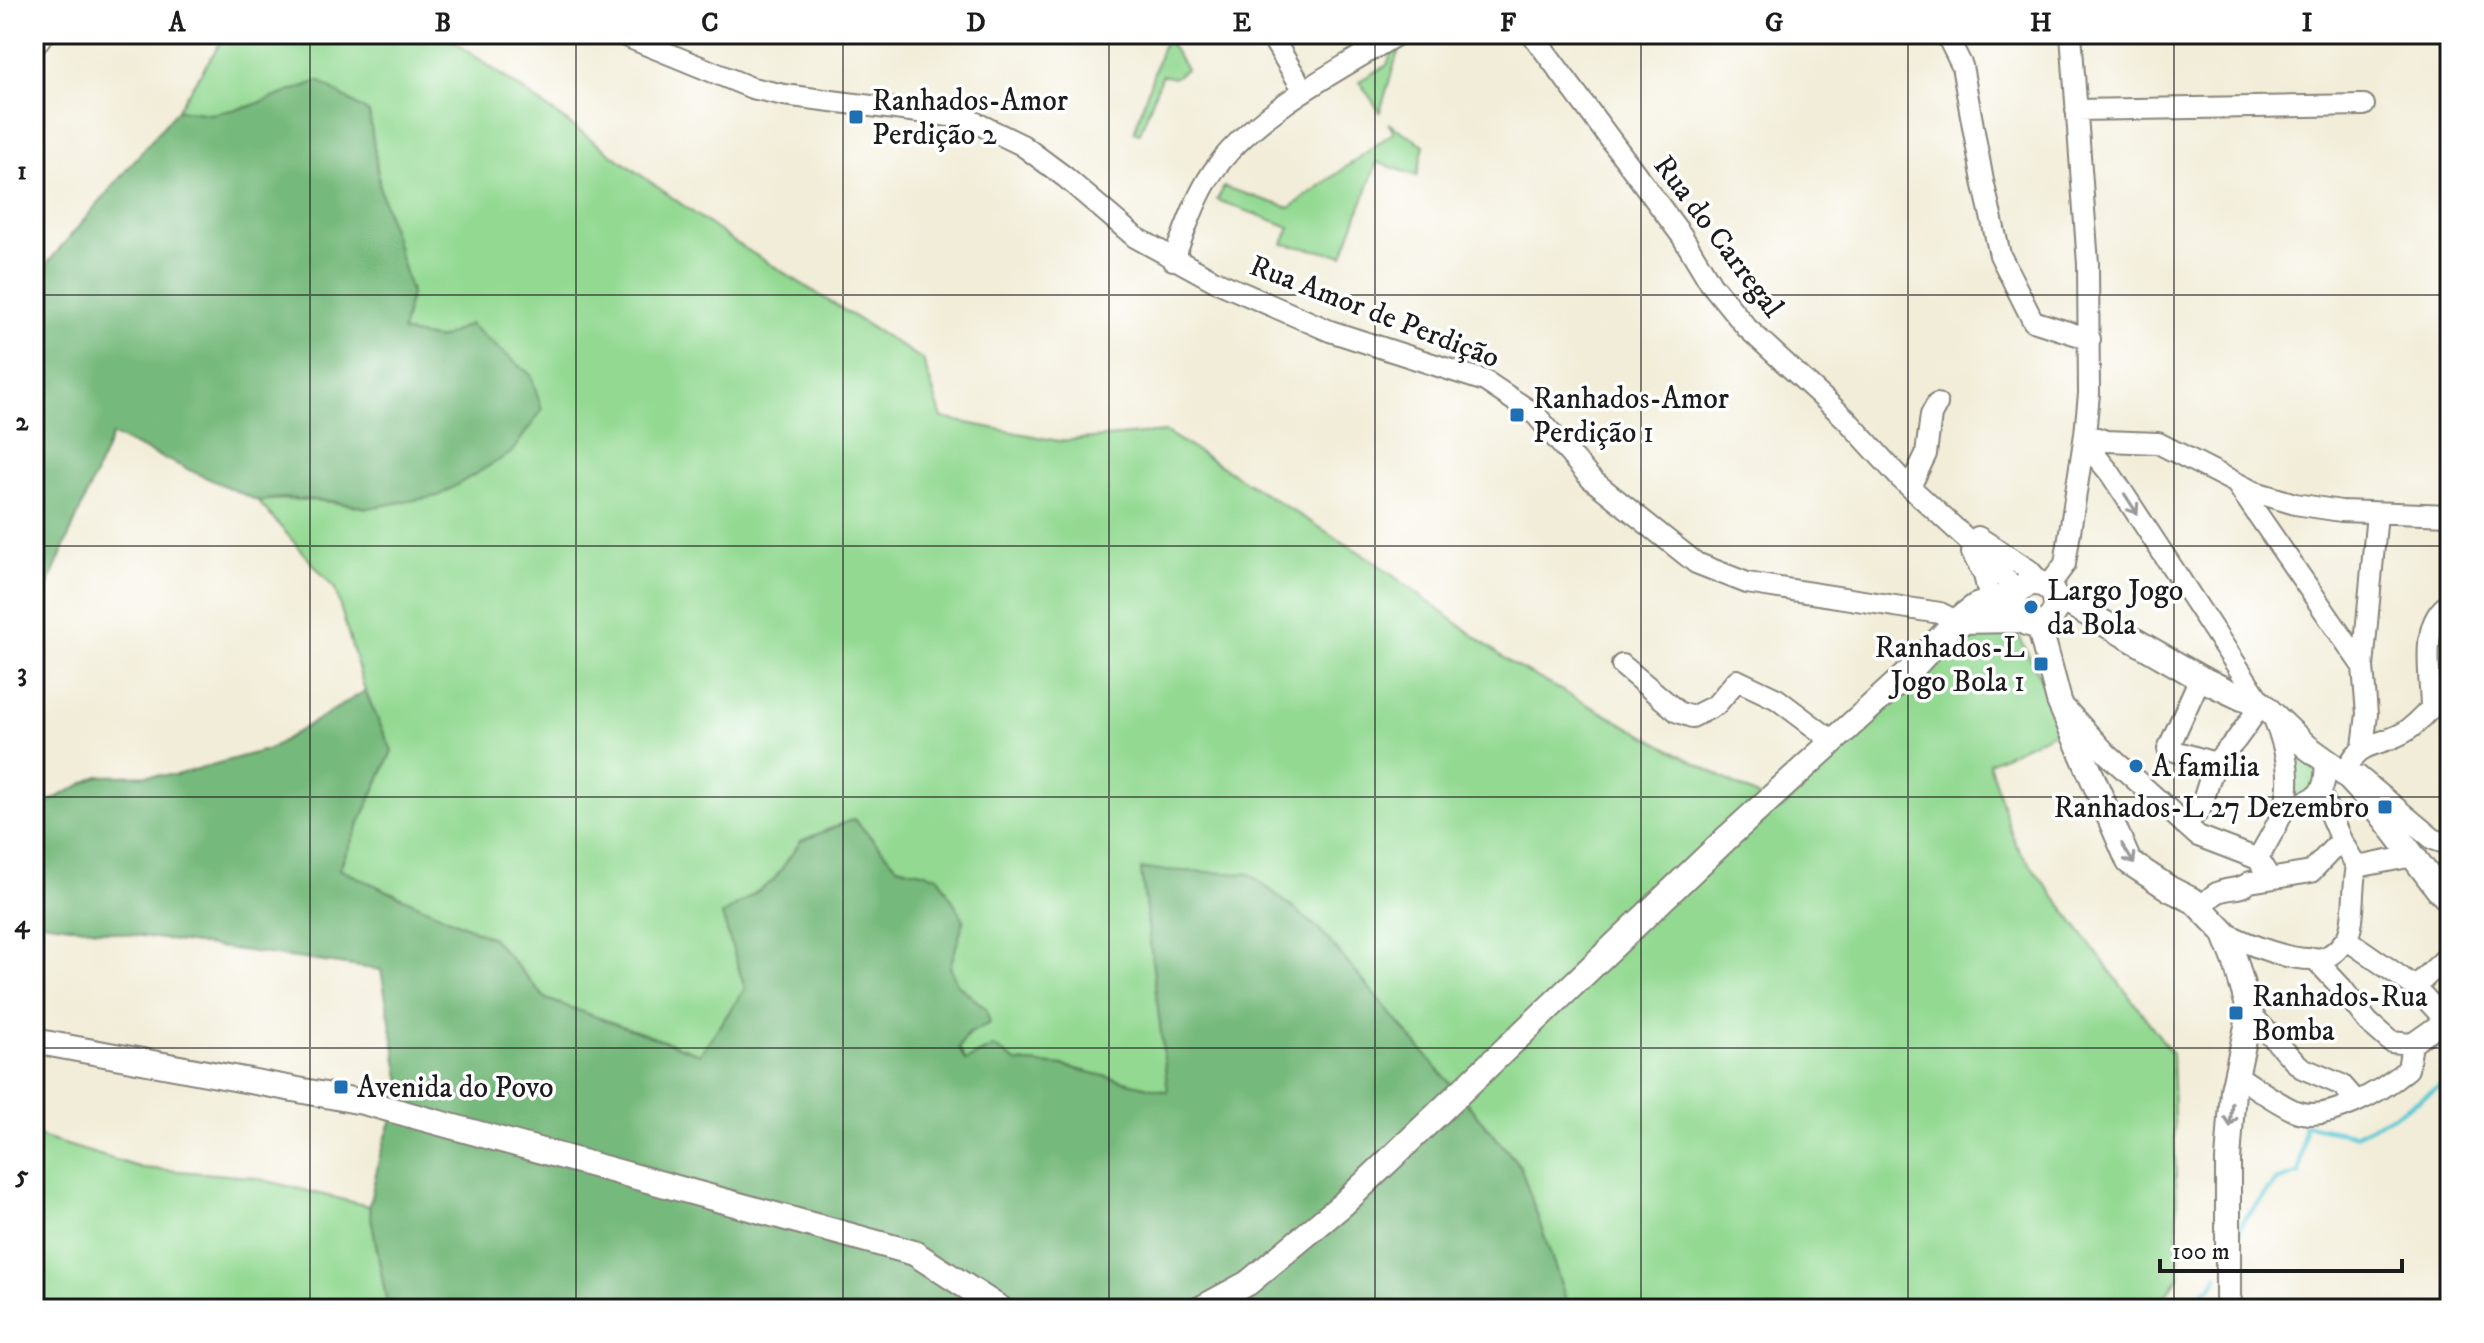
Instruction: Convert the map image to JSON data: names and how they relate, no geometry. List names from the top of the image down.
{
  "streets": {
    "street": ["Rua do Carregal", "Rua Amor de Perdição"]
  },
  "places": {
    "transit": [
      "Ranhados-Amor Perdição 2",
      "Ranhados-Amor Perdição 1",
      "Ranhados-L Jogo Bola 1",
      "Ranhados-L 27 Dezembro",
      "Ranhados-Rua Bomba",
      "Avenida do Povo"
    ],
    "other": ["Largo Jogo da Bola", "A familia"]
  },
  "scale_bar": "100 m",
  "grid": {
    "columns": [
      "A",
      "B",
      "C",
      "D",
      "E",
      "F",
      "G",
      "H",
      "I"
    ],
    "rows": [
      "1",
      "2",
      "3",
      "4",
      "5"
    ]
  }
}
